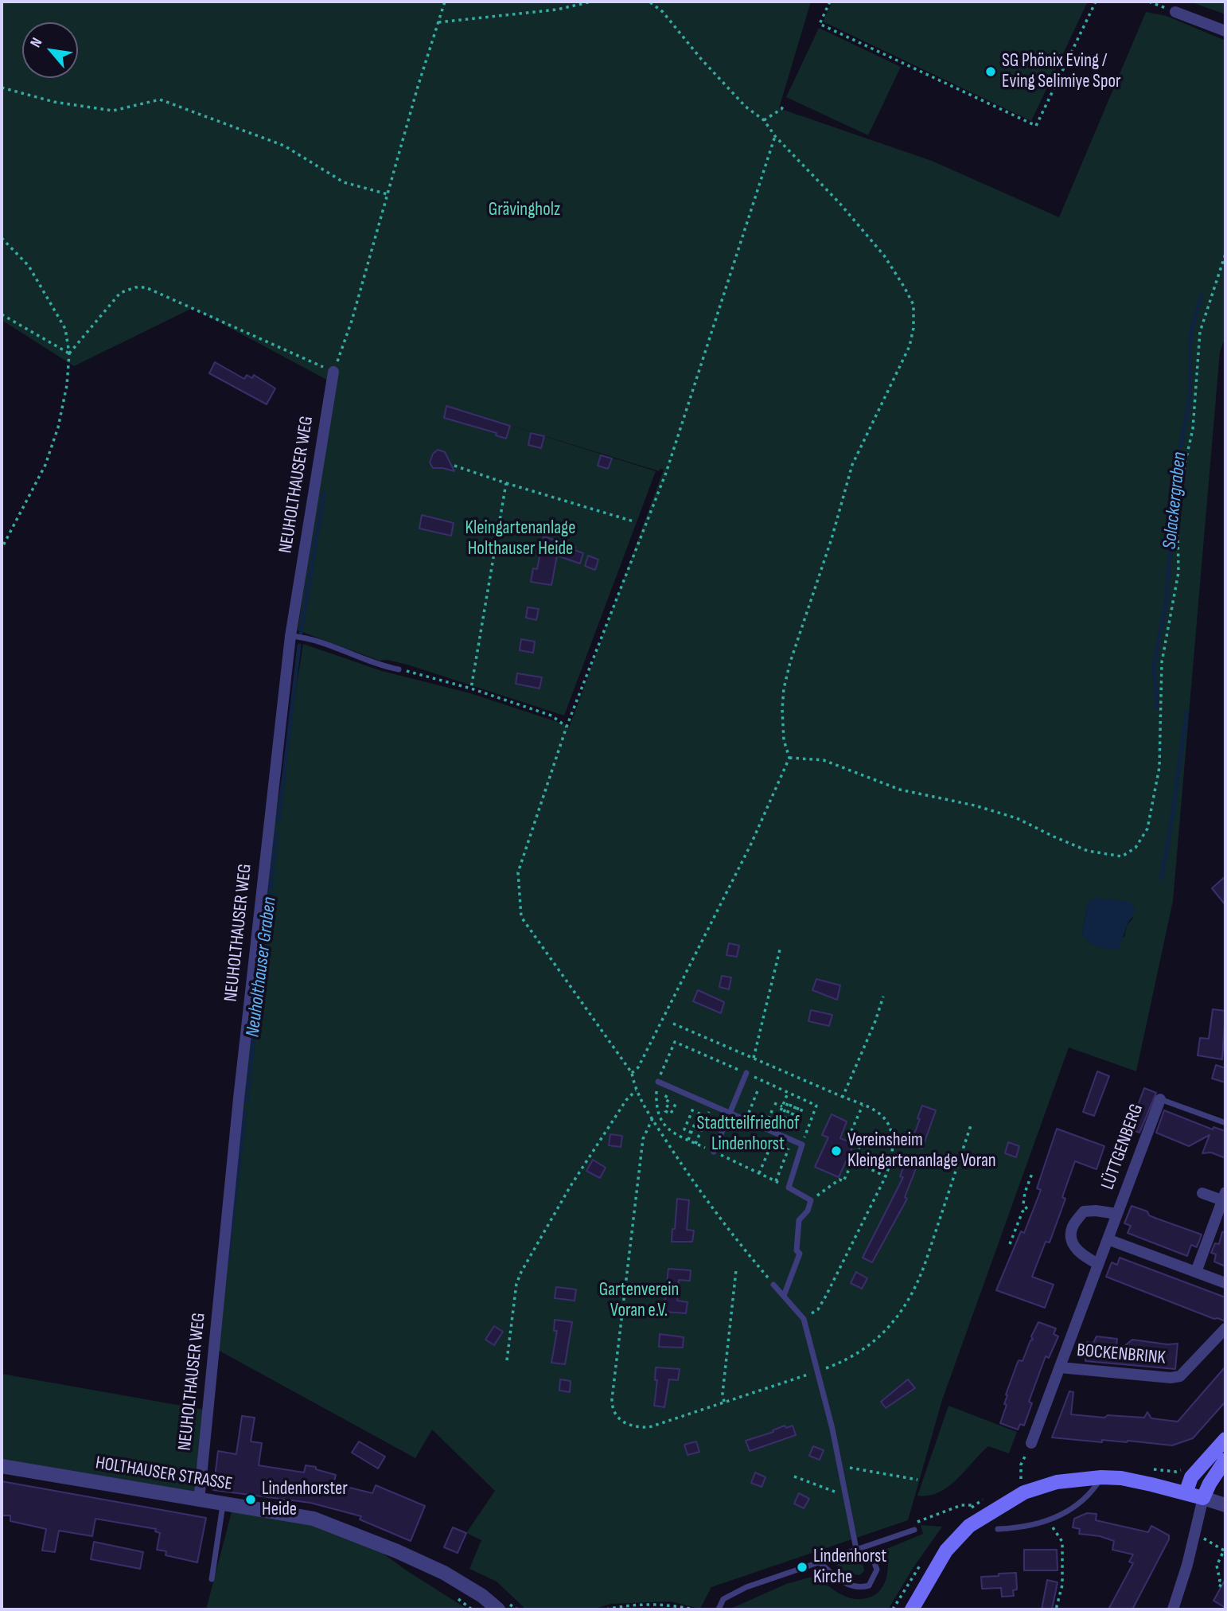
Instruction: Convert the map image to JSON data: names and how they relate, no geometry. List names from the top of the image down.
{
  "streets": {
    "street": [
      "NEUHOLTHAUSER WEG",
      "LÜTTGENBERG",
      "BOCKENBRINK",
      "HOLTHAUSER STRASSE"
    ]
  },
  "crossings": [
    ["NEUHOLTHAUSER WEG", "HOLTHAUSER STRASSE"],
    ["LÜTTGENBERG", "BOCKENBRINK"]
  ],
  "water": ["Solackergraben", "Neuholthauser Graben"],
  "parks": [
    "Grävingholz",
    "Kleingartenanlage Holthauser Heide",
    "Stadtteilfriedhof Lindenhorst",
    "Gartenverein Voran e.V."
  ],
  "places": [
    "SG Phönix Eving / Eving Selimiye Spor",
    "Vereinsheim Kleingartenanlage Voran",
    "Lindenhorster Heide",
    "Lindenhorst Kirche"
  ],
  "north": "top left"
}
